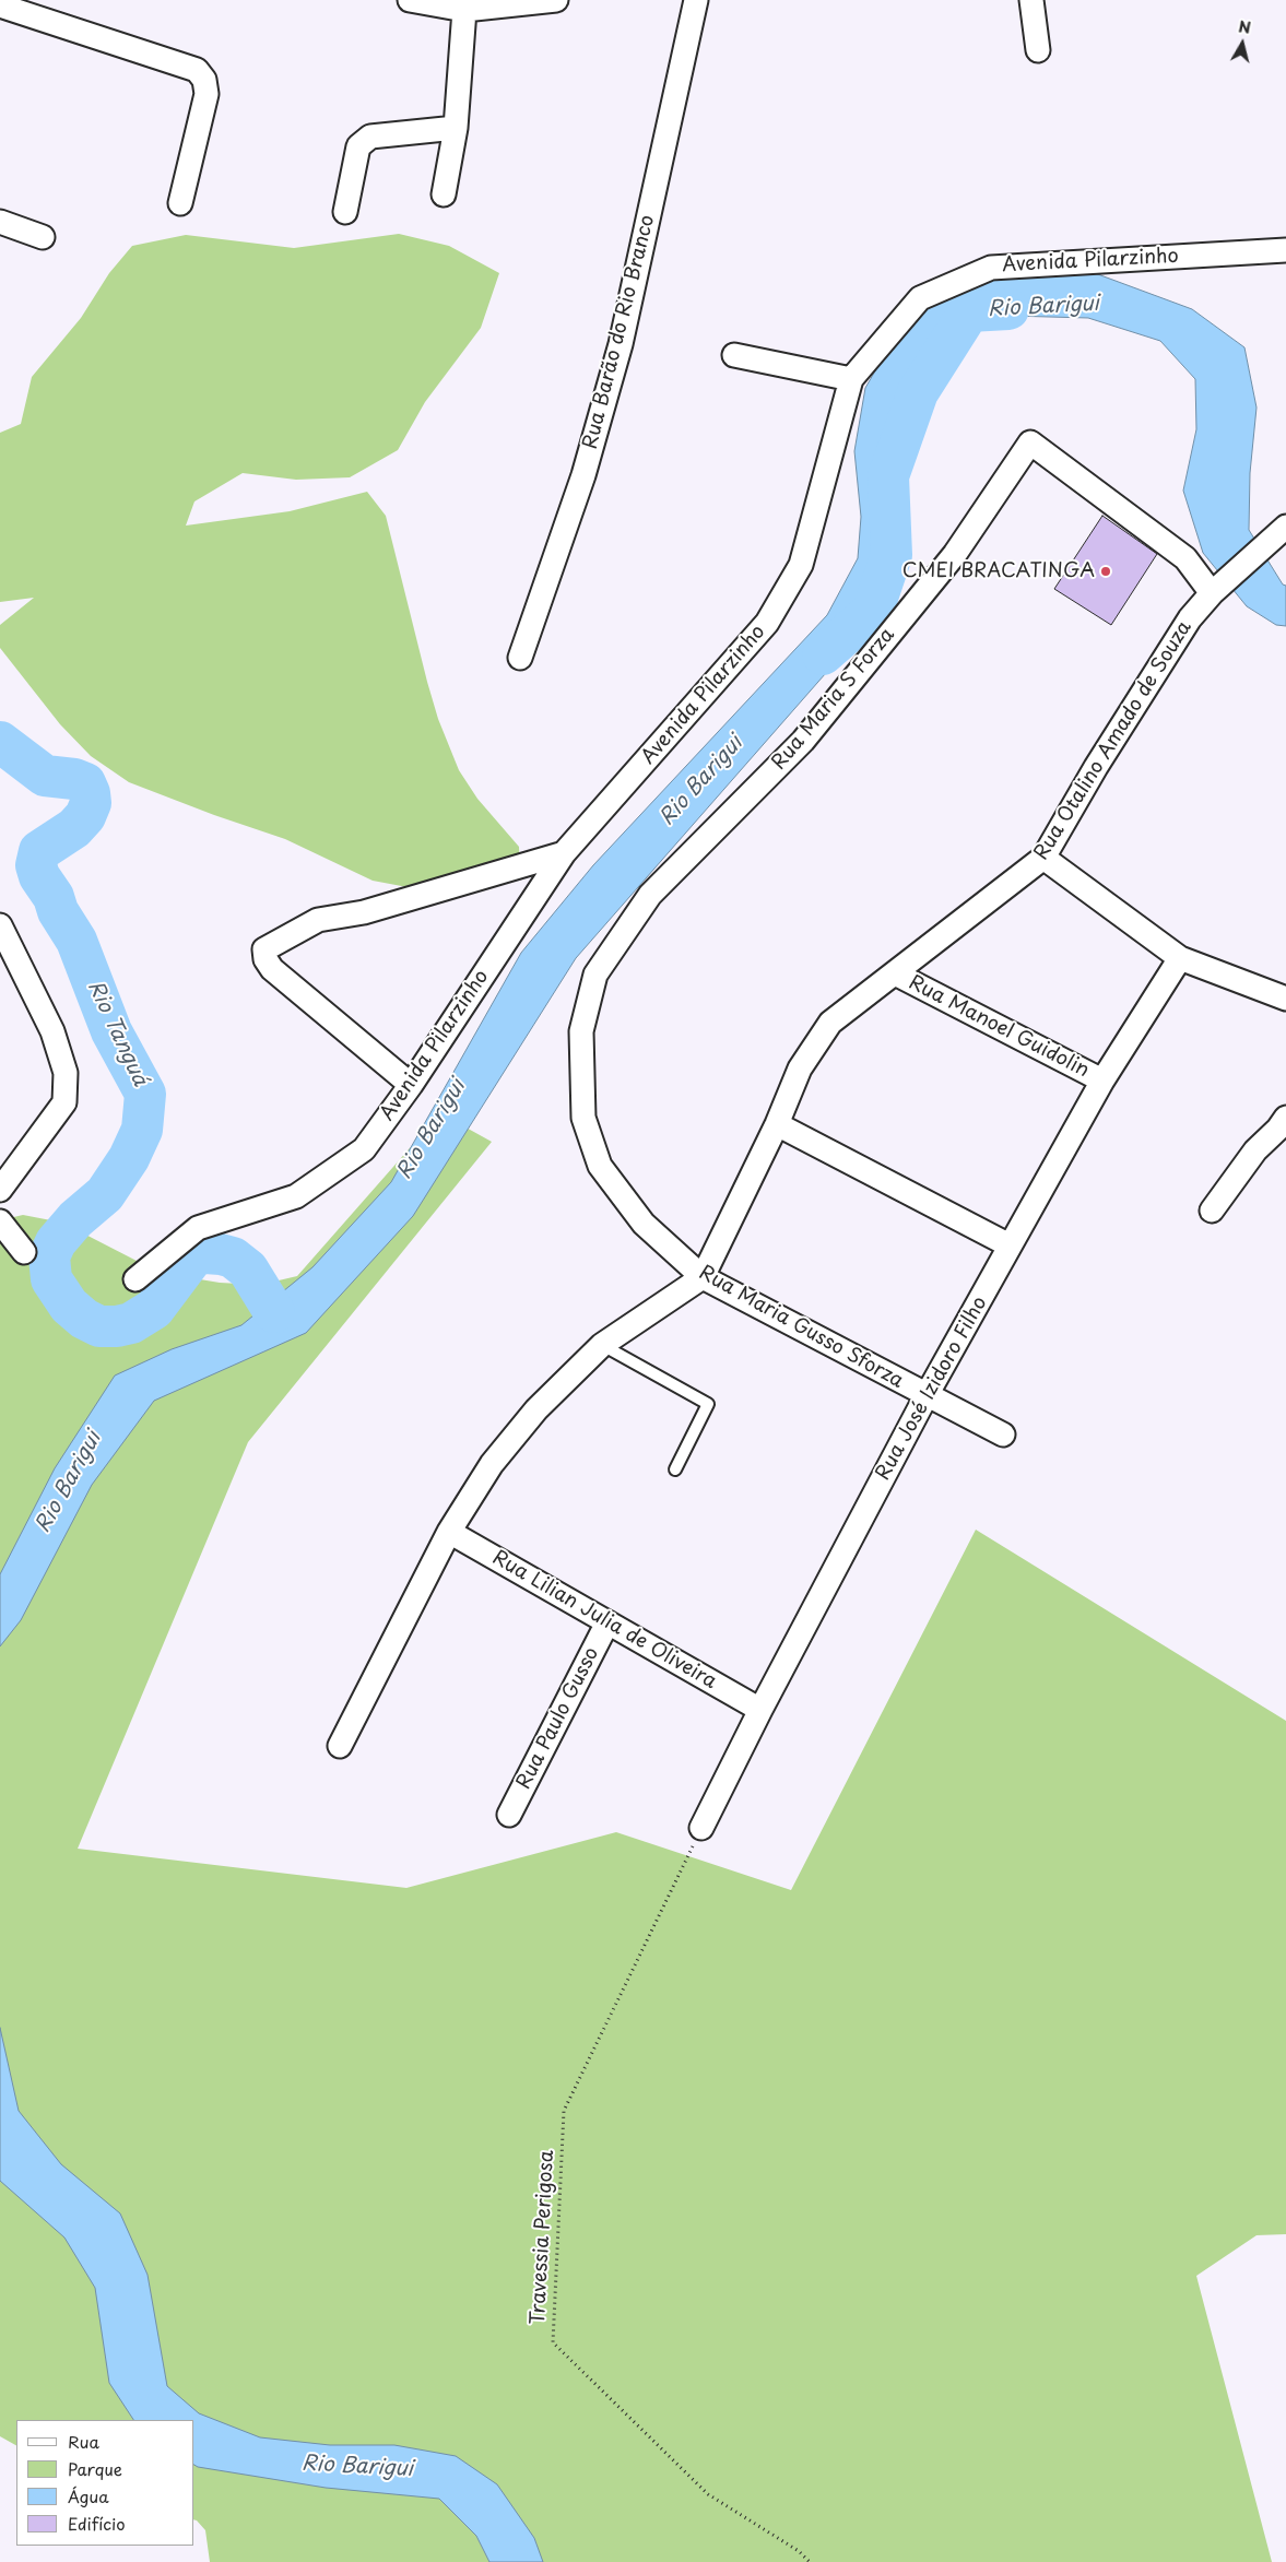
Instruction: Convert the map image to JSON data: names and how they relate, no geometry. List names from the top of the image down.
{
  "streets": {
    "street": [
      "Avenida Pilarzinho",
      "Rua Barão do Rio Branco",
      "Rua Maria S Forza",
      "Rua Otalino Amado de Souza",
      "Rua Manoel Guidolin",
      "Rua Maria Gusso Sforza",
      "Rua José Izidoro Filho",
      "Rua Lilian Julia de Oliveira",
      "Rua Paulo Gusso"
    ],
    "path": ["Travessia Perigosa"]
  },
  "crossings": [
    ["Rua Maria S Forza", "Rua Otalino Amado de Souza"],
    ["Rua Maria S Forza", "Rua Maria Gusso Sforza"],
    ["Rua Otalino Amado de Souza", "Rua Manoel Guidolin"],
    ["Rua Otalino Amado de Souza", "Rua Maria Gusso Sforza"],
    ["Rua Manoel Guidolin", "Rua José Izidoro Filho"],
    ["Rua Maria Gusso Sforza", "Rua José Izidoro Filho"],
    ["Rua José Izidoro Filho", "Rua Lilian Julia de Oliveira"],
    ["Rua José Izidoro Filho", "Travessia Perigosa"],
    ["Rua Lilian Julia de Oliveira", "Rua Paulo Gusso"]
  ],
  "water": ["Rio Barigui", "Rio Tanguá"],
  "places": ["CMEI BRACATINGA"],
  "legend": [
    "Rua",
    "Parque",
    "Água",
    "Edifício"
  ],
  "north": "top"
}
